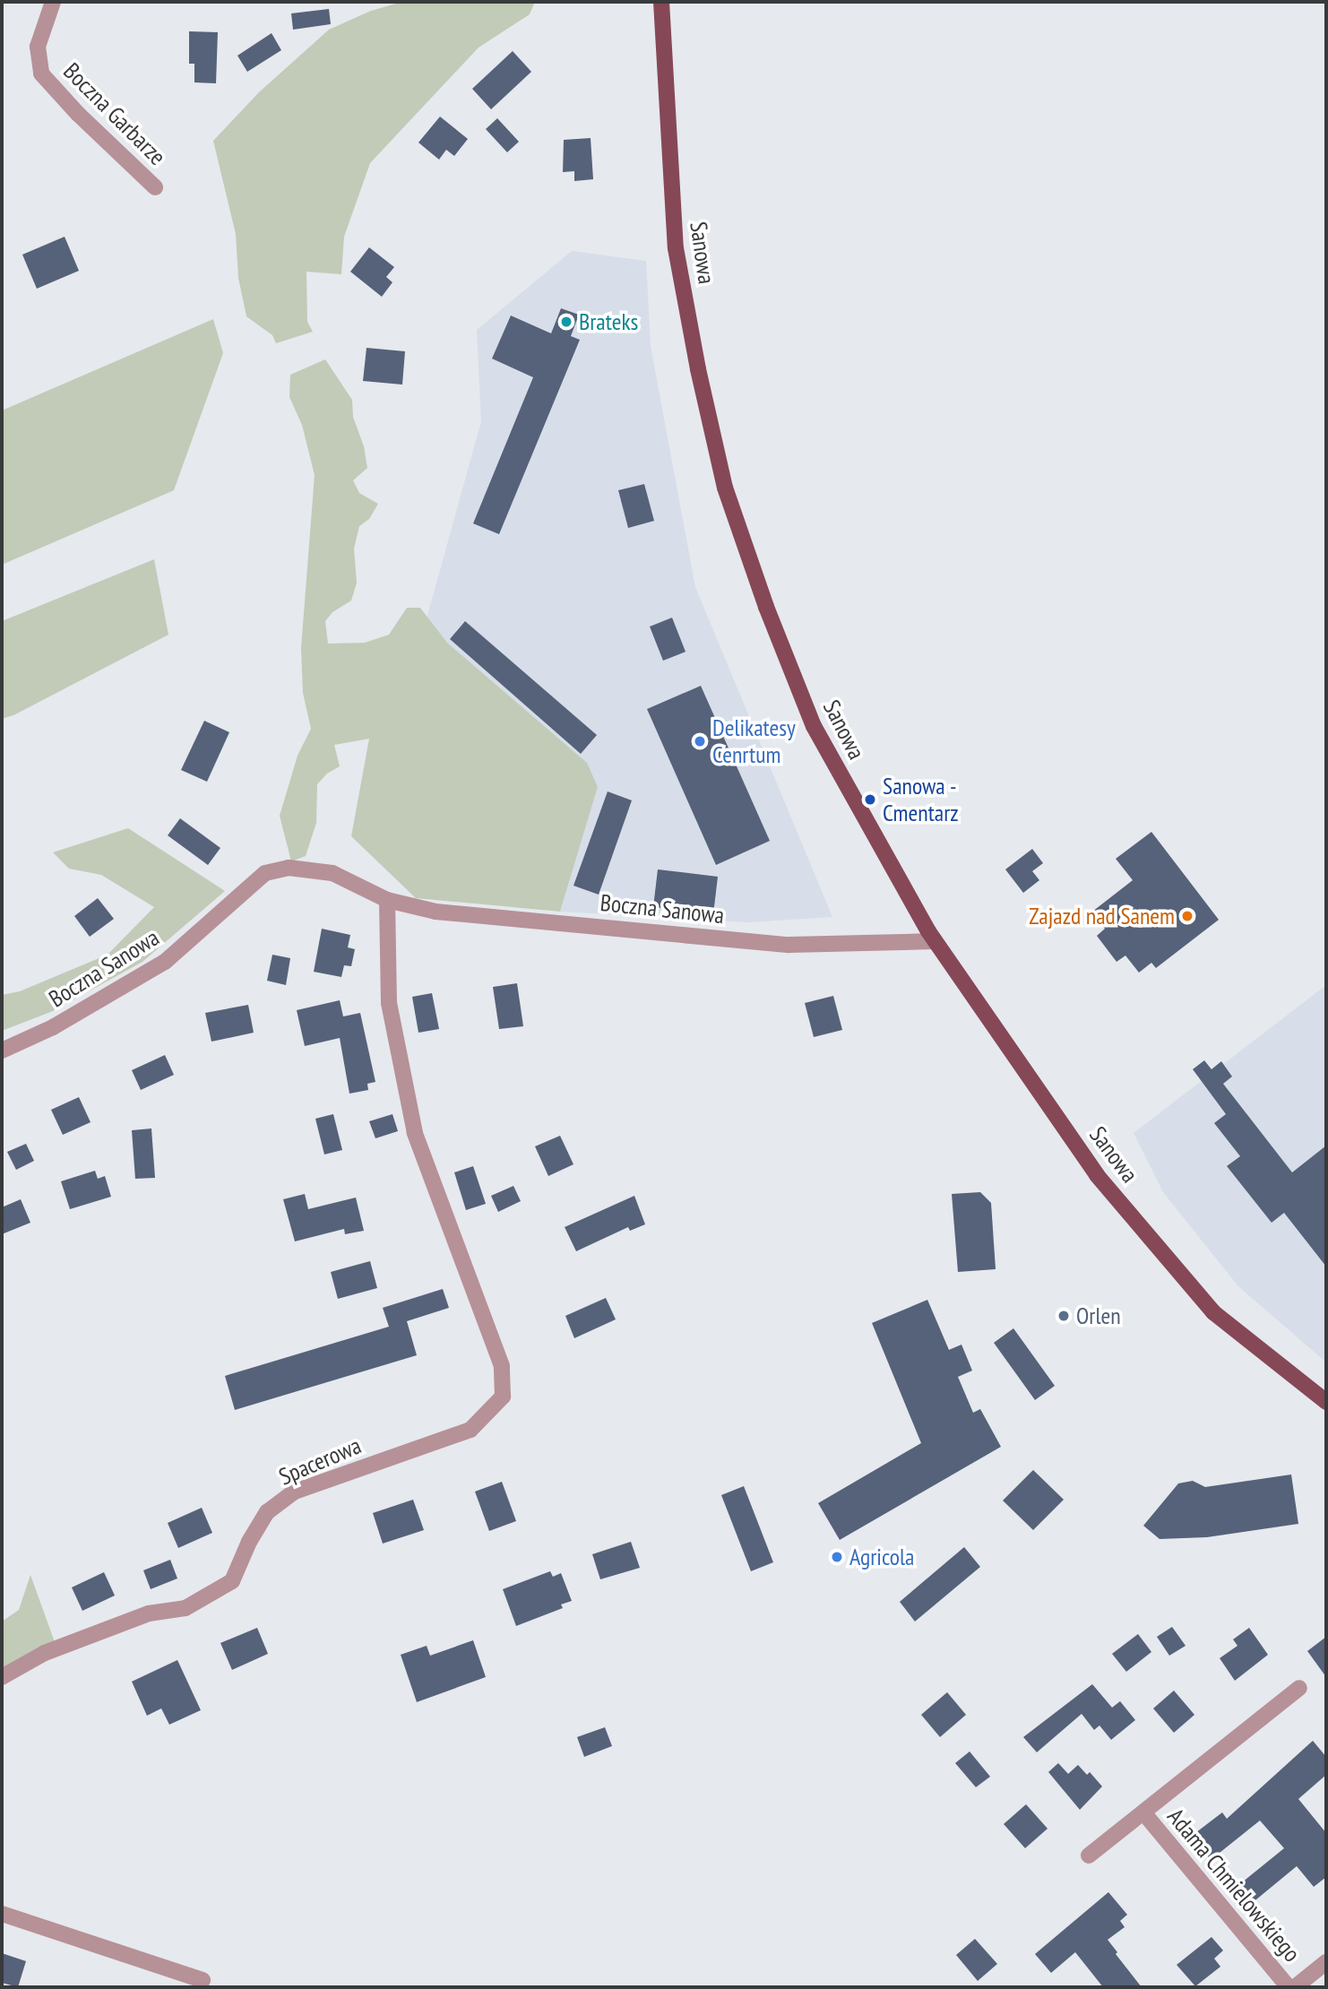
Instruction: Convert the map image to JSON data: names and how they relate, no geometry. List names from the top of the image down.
{
  "streets": {
    "main road": ["Sanowa"],
    "street": [
      "Boczna Garbarze",
      "Boczna Sanowa",
      "Spacerowa",
      "Adama Chmielowskiego"
    ]
  },
  "crossings": [
    ["Sanowa", "Boczna Sanowa"],
    ["Boczna Sanowa", "Spacerowa"]
  ],
  "places": [
    "Brateks",
    "Delikatesy Cenrtum",
    "Sanowa - Cmentarz",
    "Zajazd nad Sanem",
    "Orlen",
    "Agricola"
  ]
}
